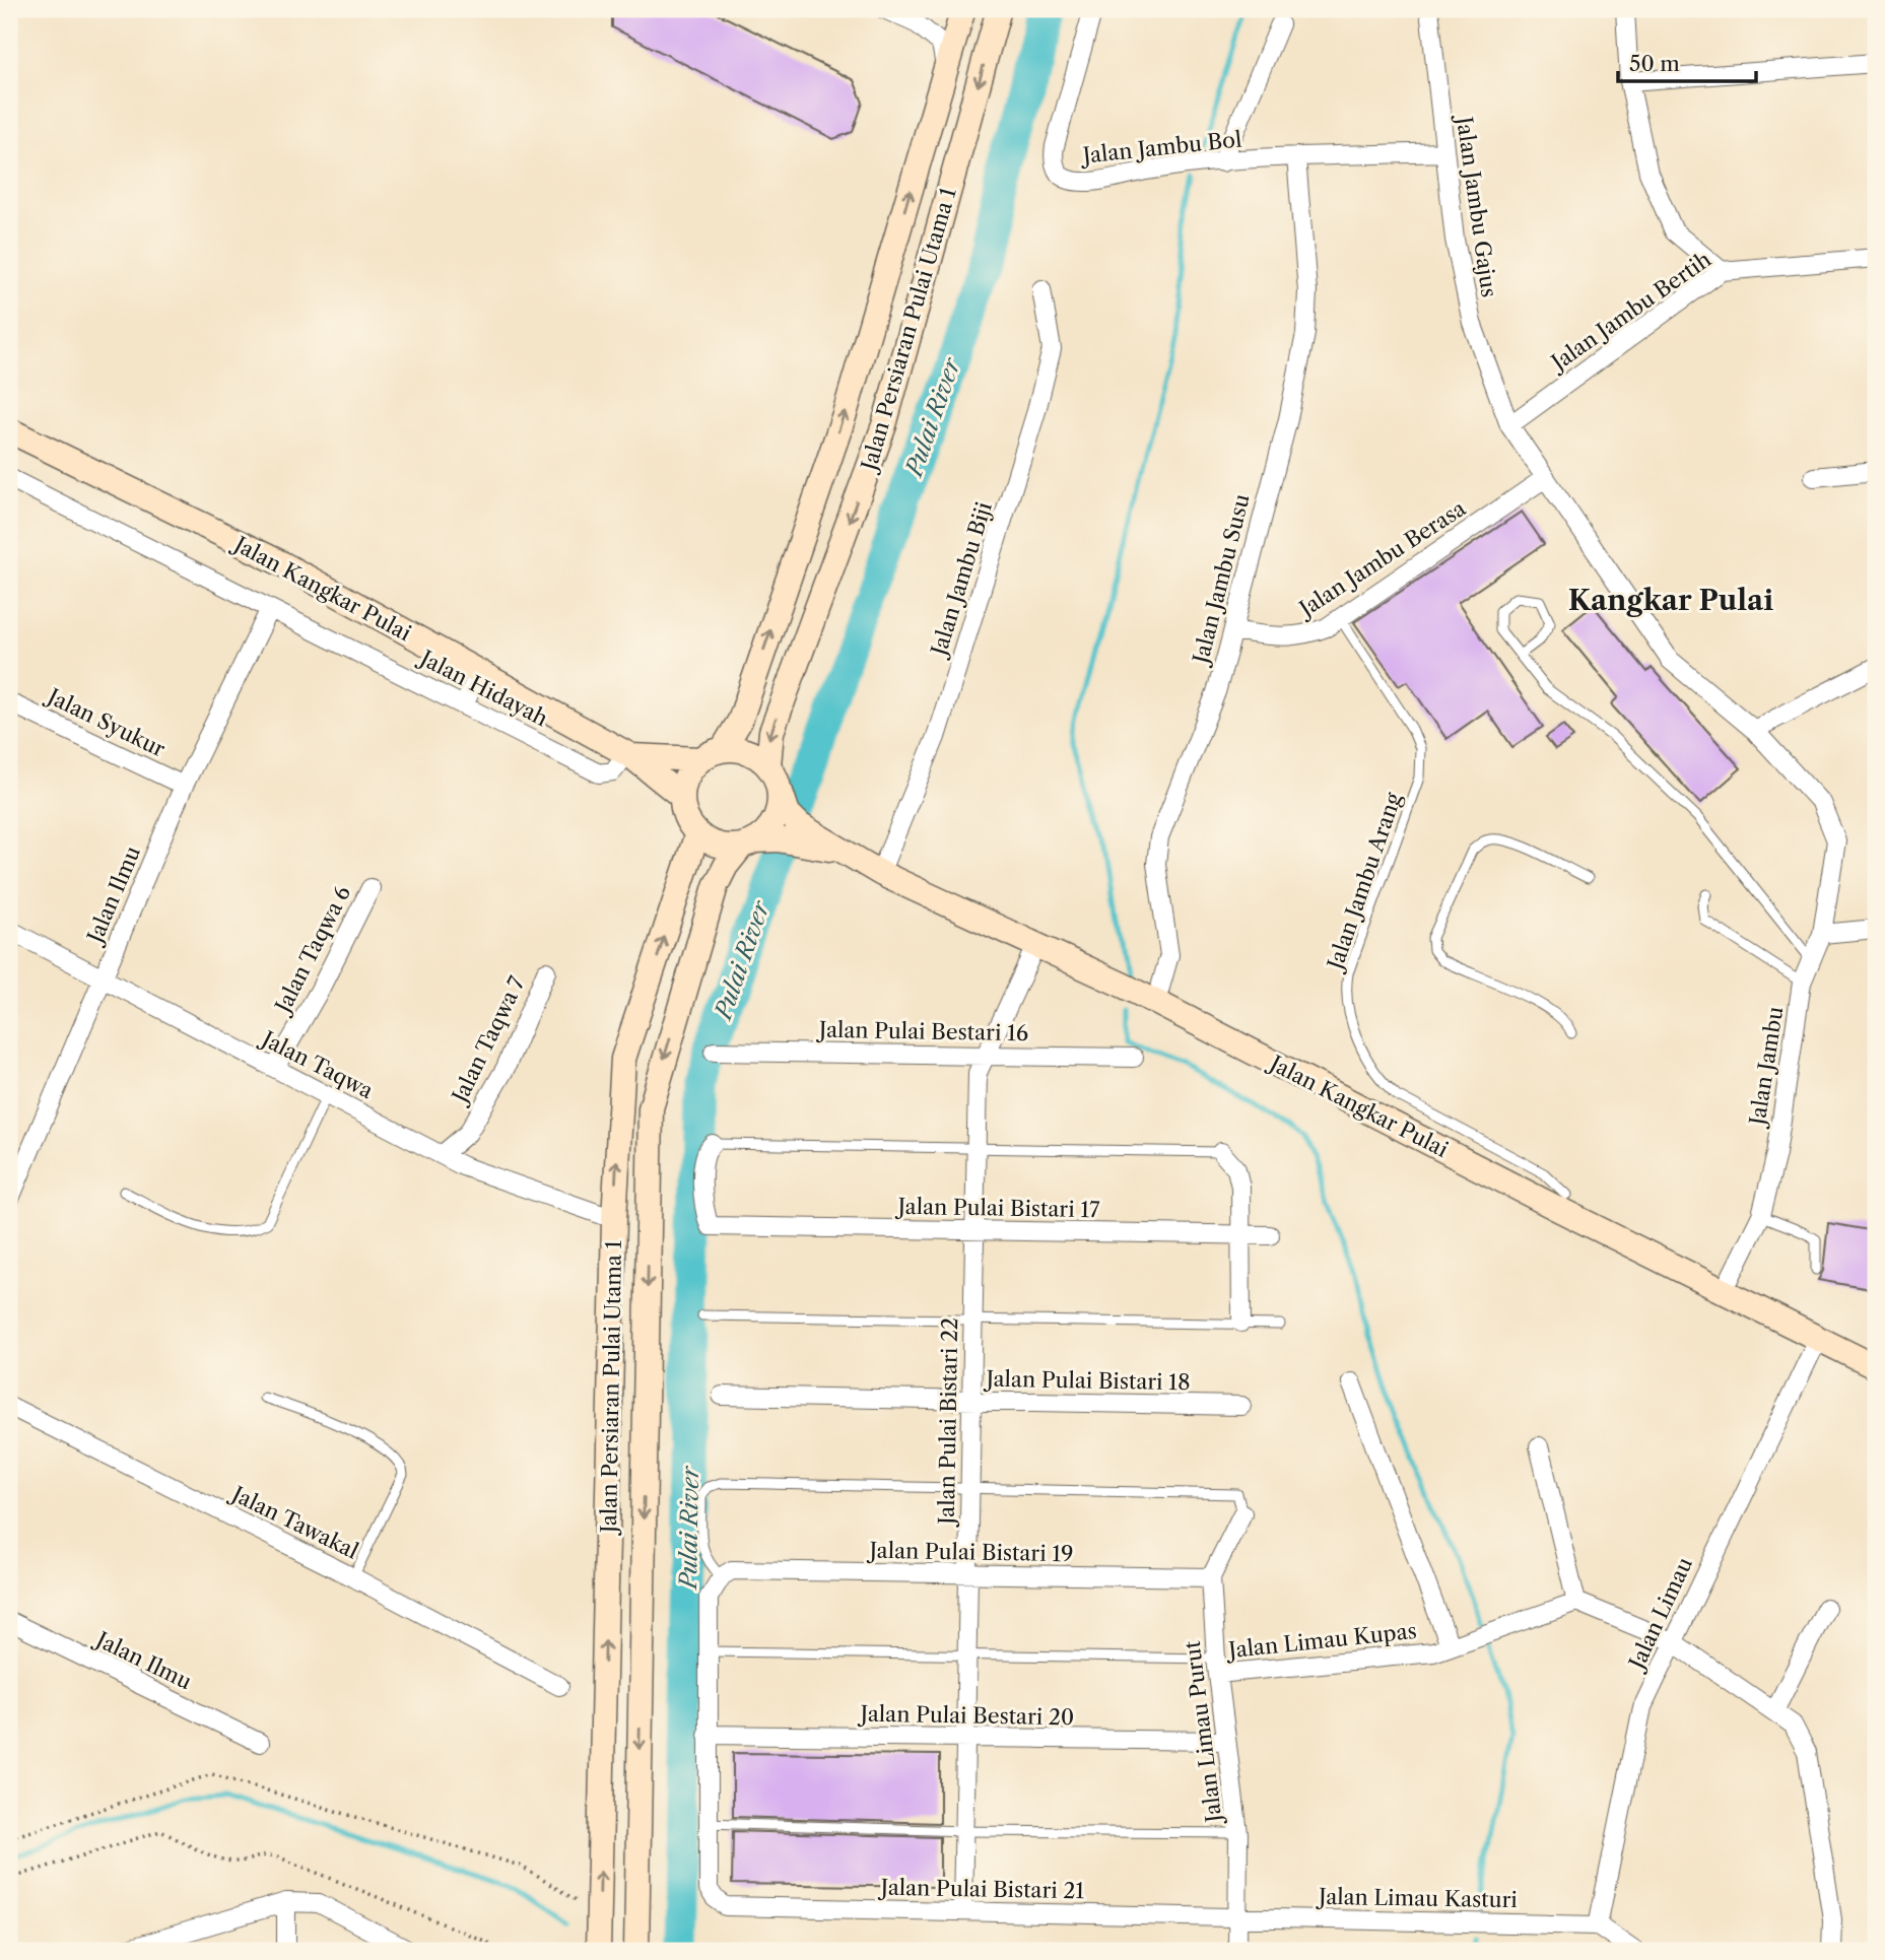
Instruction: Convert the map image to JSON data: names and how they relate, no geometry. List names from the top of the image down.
{
  "streets": {
    "main road": ["Jalan Persiaran Pulai Utama 1", "Jalan Kangkar Pulai"],
    "street": [
      "Jalan Jambu Bol",
      "Jalan Jambu Gajus",
      "Jalan Jambu Bertih",
      "Jalan Jambu Berasa",
      "Jalan Jambu Biji",
      "Jalan Jambu Susu",
      "Jalan Hidayah",
      "Jalan Syukur",
      "Jalan Ilmu",
      "Jalan Taqwa 6",
      "Jalan Pulai Bestari 16",
      "Jalan Taqwa 7",
      "Jalan Taqwa",
      "Jalan Jambu",
      "Jalan Pulai Bistari 17",
      "Jalan Pulai Bistari 18",
      "Jalan Pulai Bistari 22",
      "Jalan Tawakal",
      "Jalan Pulai Bistari 19",
      "Jalan Limau",
      "Jalan Limau Kupas",
      "Jalan Pulai Bestari 20",
      "Jalan Limau Purut",
      "Jalan Pulai Bistari 21",
      "Jalan Limau Kasturi"
    ],
    "lane": ["Jalan Jambu Arang"]
  },
  "crossings": [
    ["Jalan Jambu Bol", "Jalan Jambu Gajus"],
    ["Jalan Jambu Bol", "Jalan Jambu Susu"],
    ["Jalan Jambu Gajus", "Jalan Jambu Bertih"],
    ["Jalan Jambu Gajus", "Jalan Jambu Berasa"],
    ["Jalan Jambu Gajus", "Jalan Jambu"],
    ["Jalan Persiaran Pulai Utama 1", "Jalan Kangkar Pulai"],
    ["Jalan Persiaran Pulai Utama 1", "Jalan Taqwa"],
    ["Jalan Jambu Berasa", "Jalan Jambu Susu"],
    ["Jalan Jambu Berasa", "Jalan Jambu Arang"],
    ["Jalan Jambu Biji", "Jalan Kangkar Pulai"],
    ["Jalan Jambu Susu", "Jalan Kangkar Pulai"],
    ["Jalan Kangkar Pulai", "Jalan Hidayah"],
    ["Jalan Kangkar Pulai", "Jalan Jambu"],
    ["Jalan Kangkar Pulai", "Jalan Pulai Bistari 22"],
    ["Jalan Kangkar Pulai", "Jalan Limau"],
    ["Jalan Hidayah", "Jalan Ilmu"],
    ["Jalan Syukur", "Jalan Ilmu"],
    ["Jalan Ilmu", "Jalan Taqwa"],
    ["Jalan Taqwa 6", "Jalan Taqwa"],
    ["Jalan Pulai Bestari 16", "Jalan Pulai Bistari 22"],
    ["Jalan Taqwa 7", "Jalan Taqwa"],
    ["Jalan Pulai Bistari 17", "Jalan Pulai Bistari 22"],
    ["Jalan Pulai Bistari 18", "Jalan Pulai Bistari 22"],
    ["Jalan Pulai Bistari 22", "Jalan Pulai Bistari 19"],
    ["Jalan Pulai Bistari 22", "Jalan Pulai Bestari 20"],
    ["Jalan Pulai Bistari 22", "Jalan Pulai Bistari 21"],
    ["Jalan Pulai Bistari 19", "Jalan Limau Purut"],
    ["Jalan Limau", "Jalan Limau Kasturi"],
    ["Jalan Limau Kupas", "Jalan Limau Purut"],
    ["Jalan Pulai Bestari 20", "Jalan Limau Purut"],
    ["Jalan Limau Purut", "Jalan Pulai Bistari 21"],
    ["Jalan Limau Purut", "Jalan Limau Kasturi"],
    ["Jalan Pulai Bistari 21", "Jalan Limau Kasturi"]
  ],
  "districts": ["Kangkar Pulai"],
  "water": ["Pulai River"],
  "scale_bar": "50 m"
}
